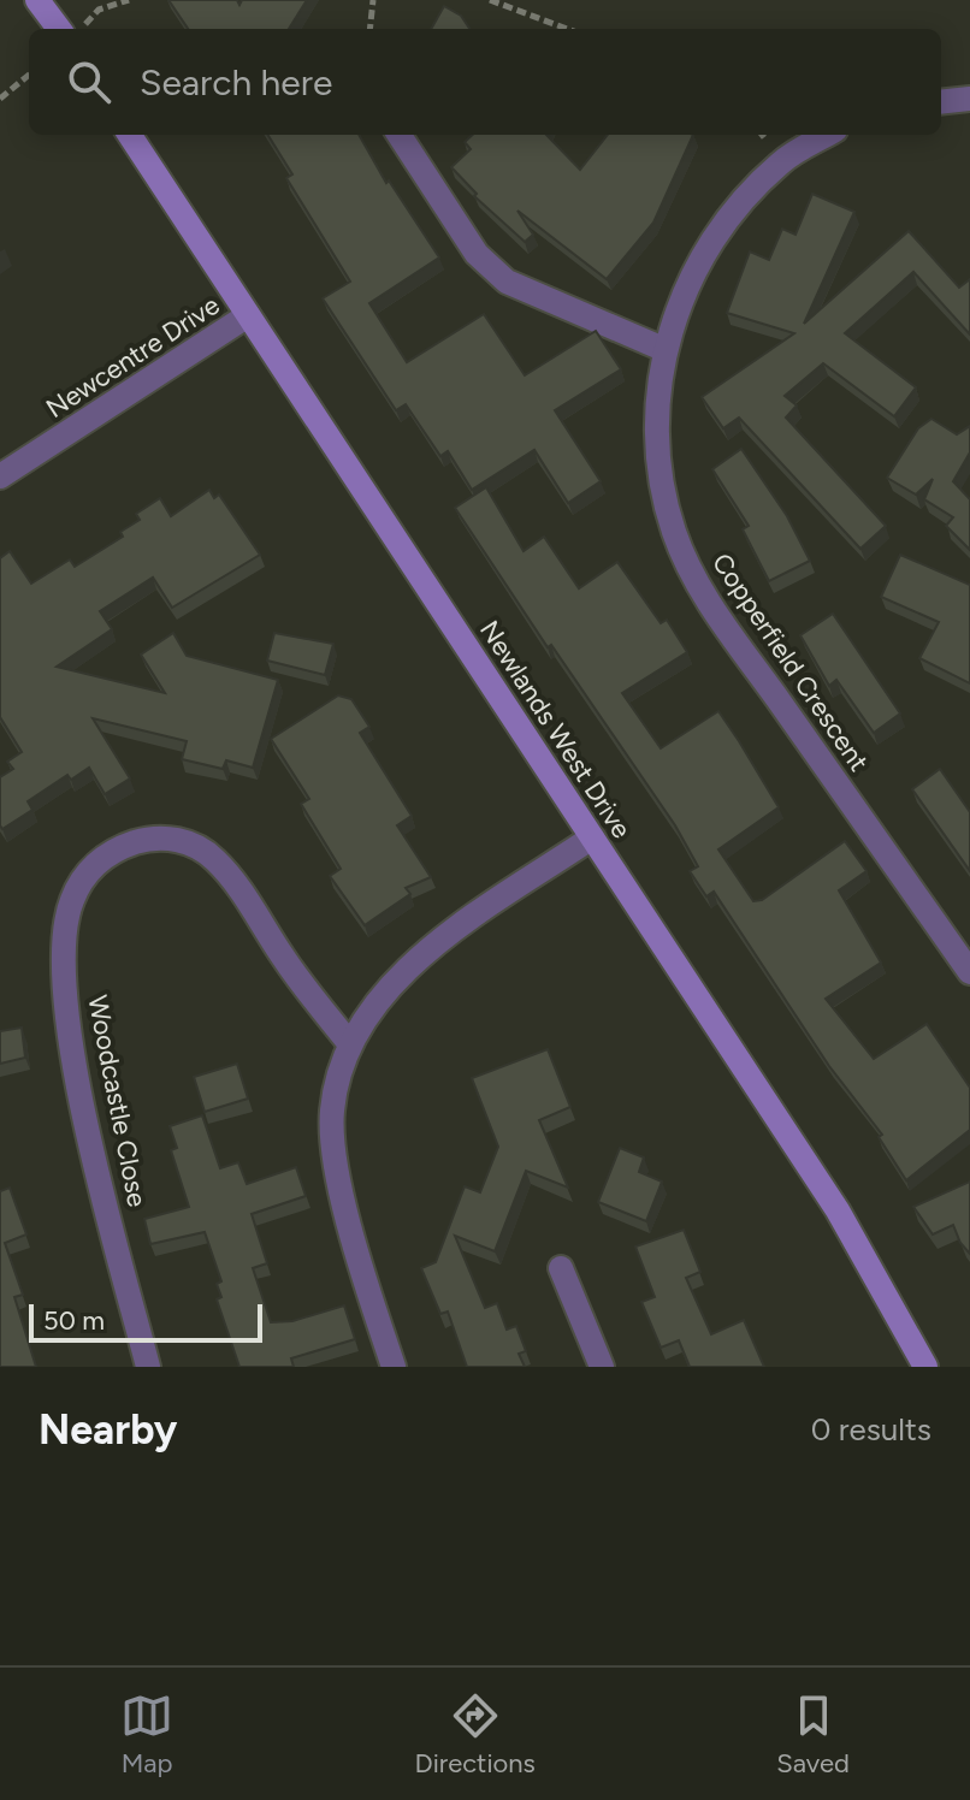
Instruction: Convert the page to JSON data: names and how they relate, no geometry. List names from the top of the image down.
{
  "streets": {
    "street": [
      "Newcentre Drive",
      "Copperfield Crescent",
      "Newlands West Drive",
      "Woodcastle Close"
    ]
  },
  "crossings": [
    ["Newcentre Drive", "Newlands West Drive"]
  ],
  "scale_bar": "50 m",
  "page": {
    "search": "Search here",
    "scale": "50 m",
    "heading": ["Nearby", "0 results"],
    "nav": ["Map", "Directions", "Saved"]
  }
}
